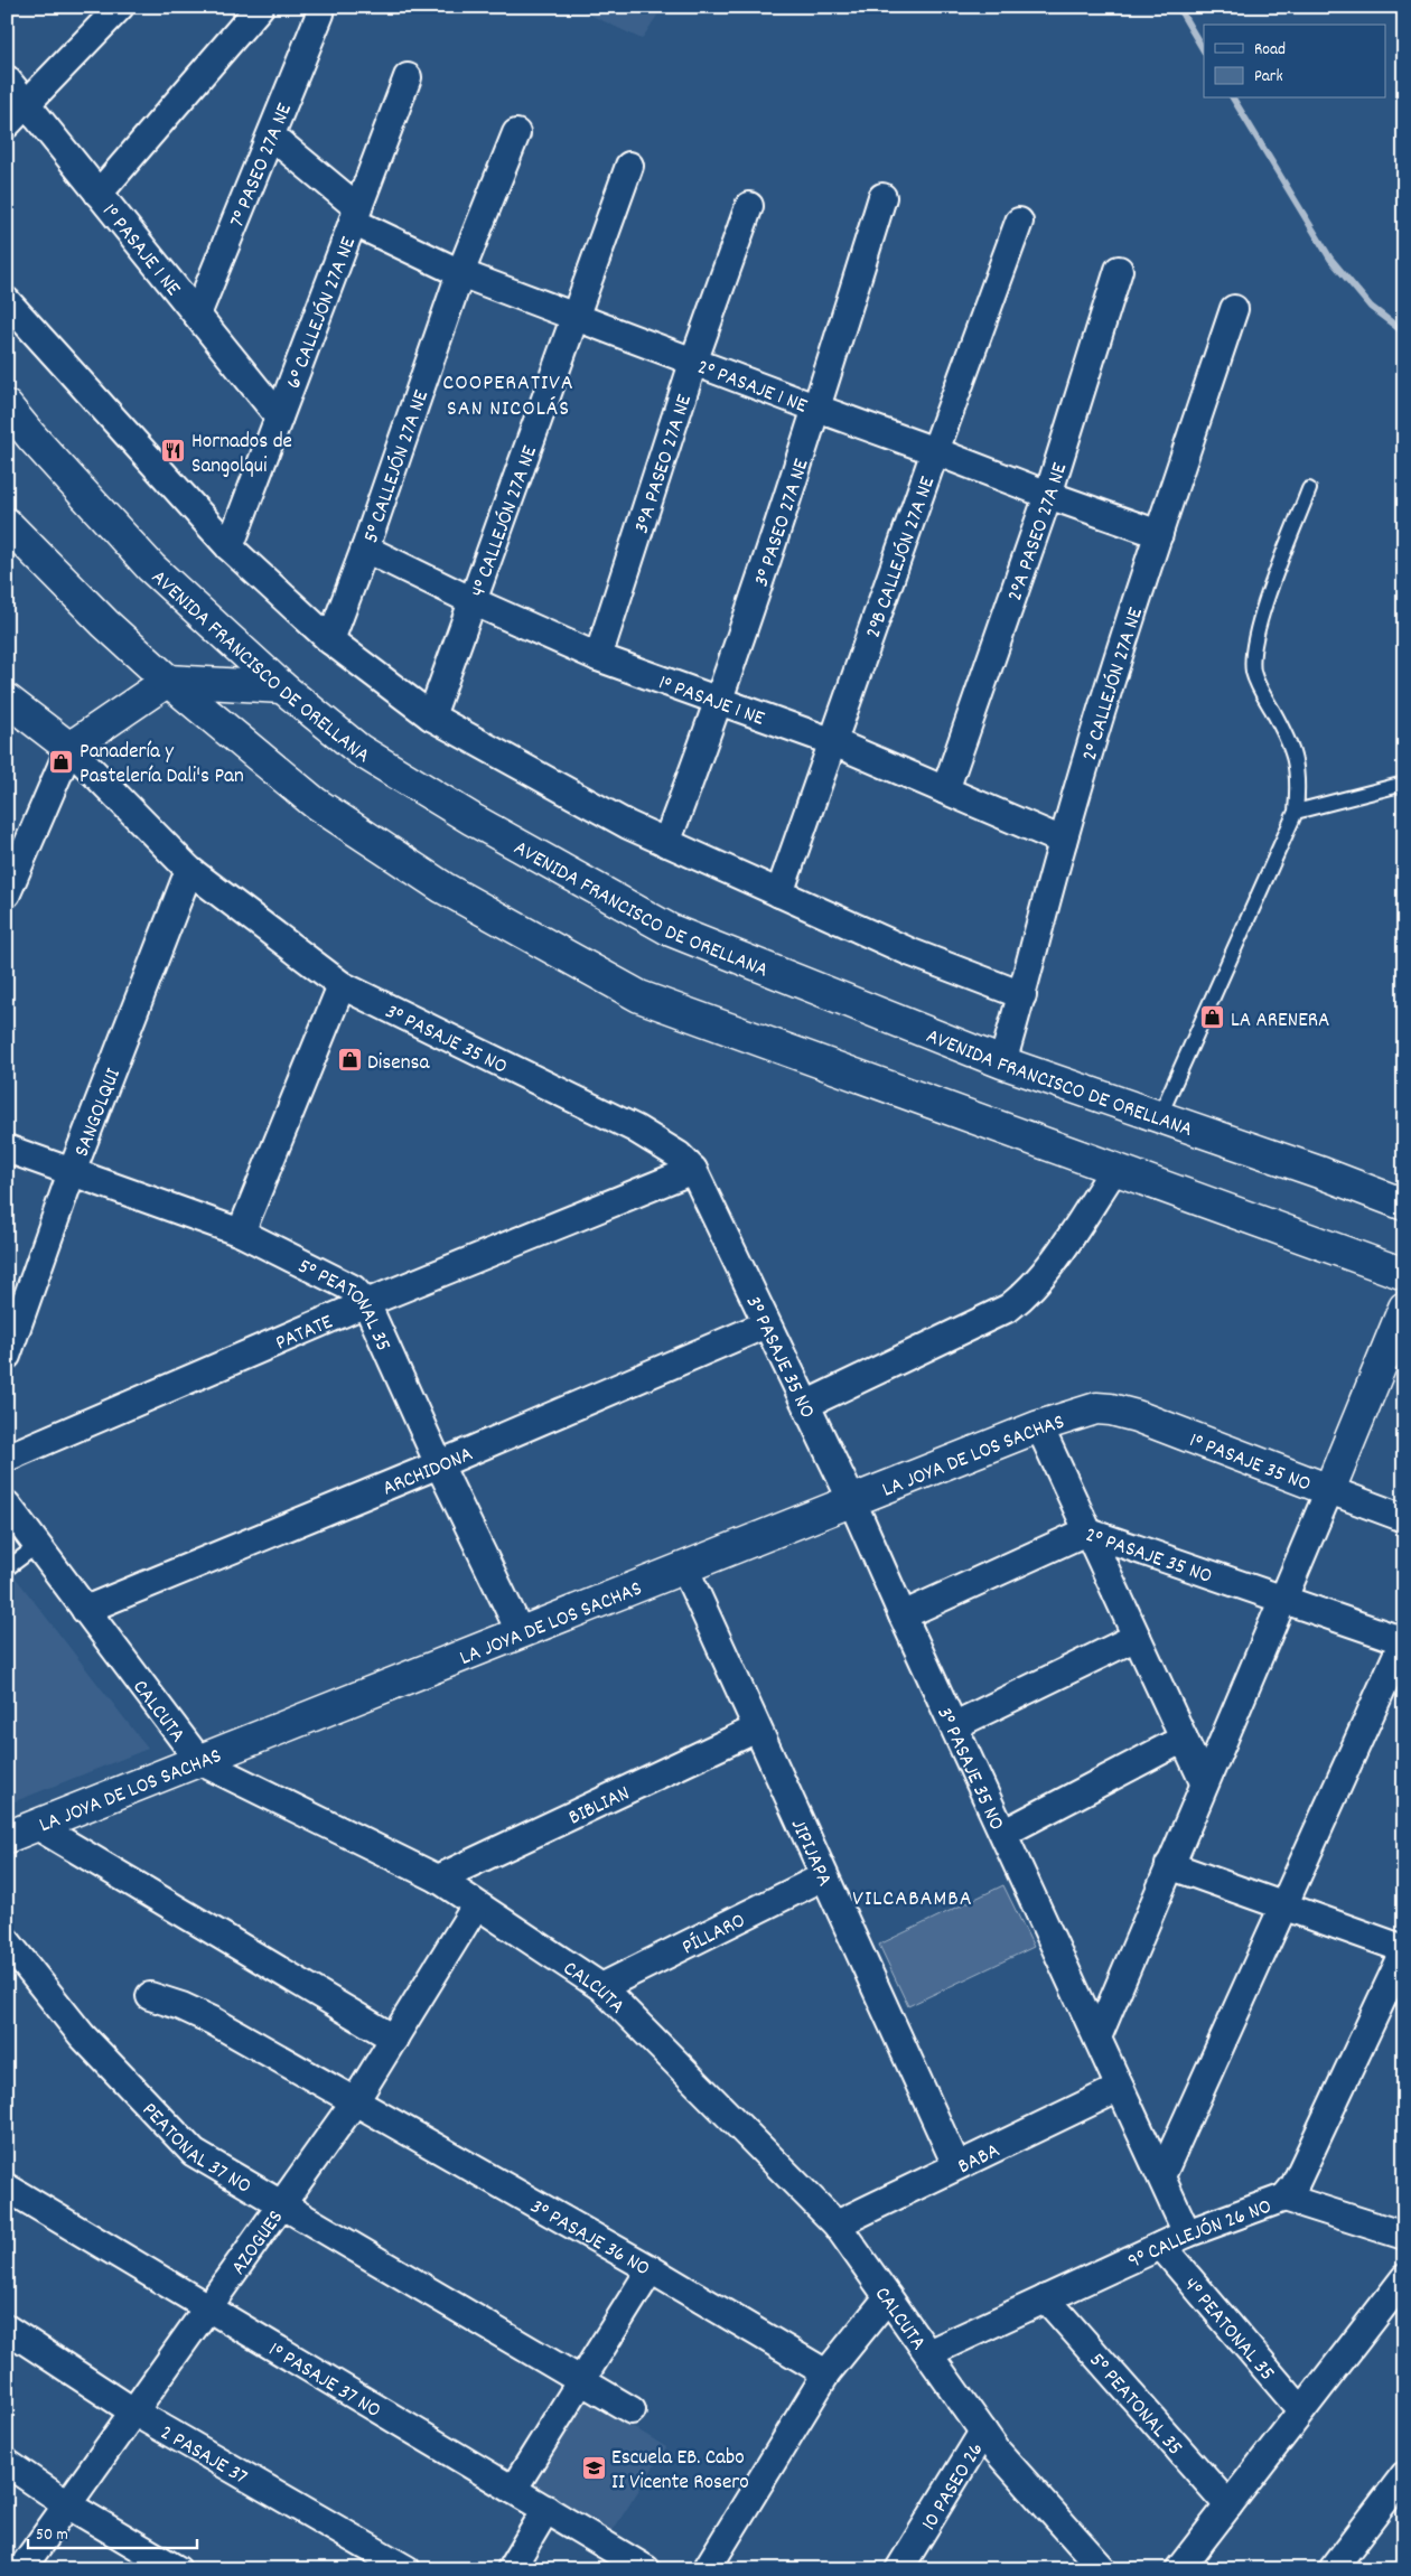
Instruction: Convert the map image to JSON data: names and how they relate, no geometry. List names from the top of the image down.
{
  "streets": {
    "main road": ["AVENIDA FRANCISCO DE ORELLANA", "LA JOYA DE LOS SACHAS", "1° PASAJE 35 NO"],
    "street": [
      "7° PASEO 27A NE",
      "1° PASAJE 1 NE",
      "6° CALLEJÓN 27A NE",
      "2° PASAJE 1 NE",
      "3°A PASEO 27A NE",
      "5° CALLEJÓN 27A NE",
      "4° CALLEJÓN 27A NE",
      "3° PASEO 27A NE",
      "2°A PASEO 27A NE",
      "2°B CALLEJÓN 27A NE",
      "2° CALLEJÓN 27A NE",
      "3° PASAJE 35 NO",
      "SANGOLQUI",
      "5° PEATONAL 35",
      "PATATE",
      "ARCHIDONA",
      "2° PASAJE 35 NO",
      "CALCUTA",
      "BIBLIAN",
      "JIPIJAPA",
      "PÍLLARO",
      "PEATONAL 37 NO",
      "BABA",
      "9° CALLEJÓN 26 NO",
      "3° PASAJE 36 NO",
      "AZOGUES",
      "4° PEATONAL 35",
      "1° PASAJE 37 NO",
      "2 PASAJE 37",
      "10 PASEO 26"
    ]
  },
  "crossings": [
    ["7° PASEO 27A NE", "1° PASAJE 1 NE"],
    ["7° PASEO 27A NE", "2° PASAJE 1 NE"],
    ["1° PASAJE 1 NE", "6° CALLEJÓN 27A NE"],
    ["1° PASAJE 1 NE", "3°A PASEO 27A NE"],
    ["1° PASAJE 1 NE", "5° CALLEJÓN 27A NE"],
    ["1° PASAJE 1 NE", "4° CALLEJÓN 27A NE"],
    ["1° PASAJE 1 NE", "3° PASEO 27A NE"],
    ["1° PASAJE 1 NE", "2°A PASEO 27A NE"],
    ["1° PASAJE 1 NE", "2°B CALLEJÓN 27A NE"],
    ["1° PASAJE 1 NE", "2° CALLEJÓN 27A NE"],
    ["6° CALLEJÓN 27A NE", "2° PASAJE 1 NE"],
    ["2° PASAJE 1 NE", "3°A PASEO 27A NE"],
    ["2° PASAJE 1 NE", "5° CALLEJÓN 27A NE"],
    ["2° PASAJE 1 NE", "4° CALLEJÓN 27A NE"],
    ["2° PASAJE 1 NE", "3° PASEO 27A NE"],
    ["2° PASAJE 1 NE", "2°A PASEO 27A NE"],
    ["2° PASAJE 1 NE", "2°B CALLEJÓN 27A NE"],
    ["2° PASAJE 1 NE", "2° CALLEJÓN 27A NE"],
    ["AVENIDA FRANCISCO DE ORELLANA", "2° CALLEJÓN 27A NE"],
    ["3° PASAJE 35 NO", "SANGOLQUI"],
    ["3° PASAJE 35 NO", "PATATE"],
    ["3° PASAJE 35 NO", "LA JOYA DE LOS SACHAS"],
    ["3° PASAJE 35 NO", "ARCHIDONA"],
    ["3° PASAJE 35 NO", "2° PASAJE 35 NO"],
    ["3° PASAJE 35 NO", "BABA"],
    ["3° PASAJE 35 NO", "9° CALLEJÓN 26 NO"],
    ["SANGOLQUI", "5° PEATONAL 35"],
    ["5° PEATONAL 35", "PATATE"],
    ["5° PEATONAL 35", "LA JOYA DE LOS SACHAS"],
    ["5° PEATONAL 35", "ARCHIDONA"],
    ["5° PEATONAL 35", "9° CALLEJÓN 26 NO"],
    ["LA JOYA DE LOS SACHAS", "1° PASAJE 35 NO"],
    ["LA JOYA DE LOS SACHAS", "CALCUTA"],
    ["LA JOYA DE LOS SACHAS", "JIPIJAPA"],
    ["ARCHIDONA", "CALCUTA"],
    ["CALCUTA", "BIBLIAN"],
    ["CALCUTA", "PÍLLARO"],
    ["CALCUTA", "BABA"],
    ["CALCUTA", "9° CALLEJÓN 26 NO"],
    ["CALCUTA", "AZOGUES"],
    ["CALCUTA", "10 PASEO 26"],
    ["BIBLIAN", "JIPIJAPA"],
    ["JIPIJAPA", "PÍLLARO"],
    ["JIPIJAPA", "BABA"],
    ["PEATONAL 37 NO", "AZOGUES"],
    ["9° CALLEJÓN 26 NO", "4° PEATONAL 35"],
    ["3° PASAJE 36 NO", "AZOGUES"],
    ["AZOGUES", "1° PASAJE 37 NO"],
    ["AZOGUES", "2 PASAJE 37"]
  ],
  "districts": ["COOPERATIVA SAN NICOLÁS", "VILCABAMBA"],
  "places": {
    "restaurant": ["Hornados de Sangolqui"],
    "shop": ["Panadería y Pastelería Dali's Pan", "LA ARENERA", "Disensa"],
    "school or university": ["Escuela EB. Cabo II Vicente Rosero"]
  },
  "legend": ["Road", "Park"],
  "scale_bar": "50 m"
}
